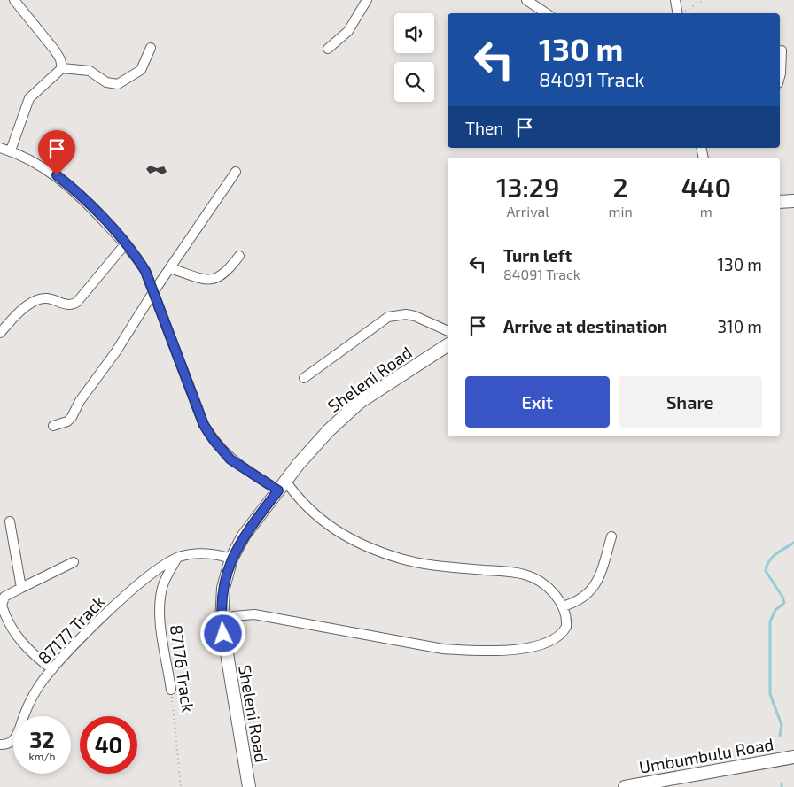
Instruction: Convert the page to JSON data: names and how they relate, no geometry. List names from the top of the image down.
{
  "streets": {
    "street": [
      "Sheleni Road",
      "87177 Track",
      "87176 Track",
      "Umbumbulu Road"
    ]
  },
  "crossings": [
    ["Sheleni Road", "87177 Track"],
    ["87177 Track", "87176 Track"]
  ],
  "page": {
    "turn": ["130 m", "84091 Track"],
    "then": "Then",
    "eta": [
      "13:29",
      "Arrival",
      "2",
      "min",
      "440",
      "m"
    ],
    "list": [
      {
        "name": "Turn left",
        "note": "84091 Track",
        "value": "130 m"
      },
      {
        "name": "Arrive at destination",
        "value": "310 m"
      }
    ],
    "buttons": ["Exit", "Share"],
    "speed": "32 km/h",
    "limit": "40"
  }
}
